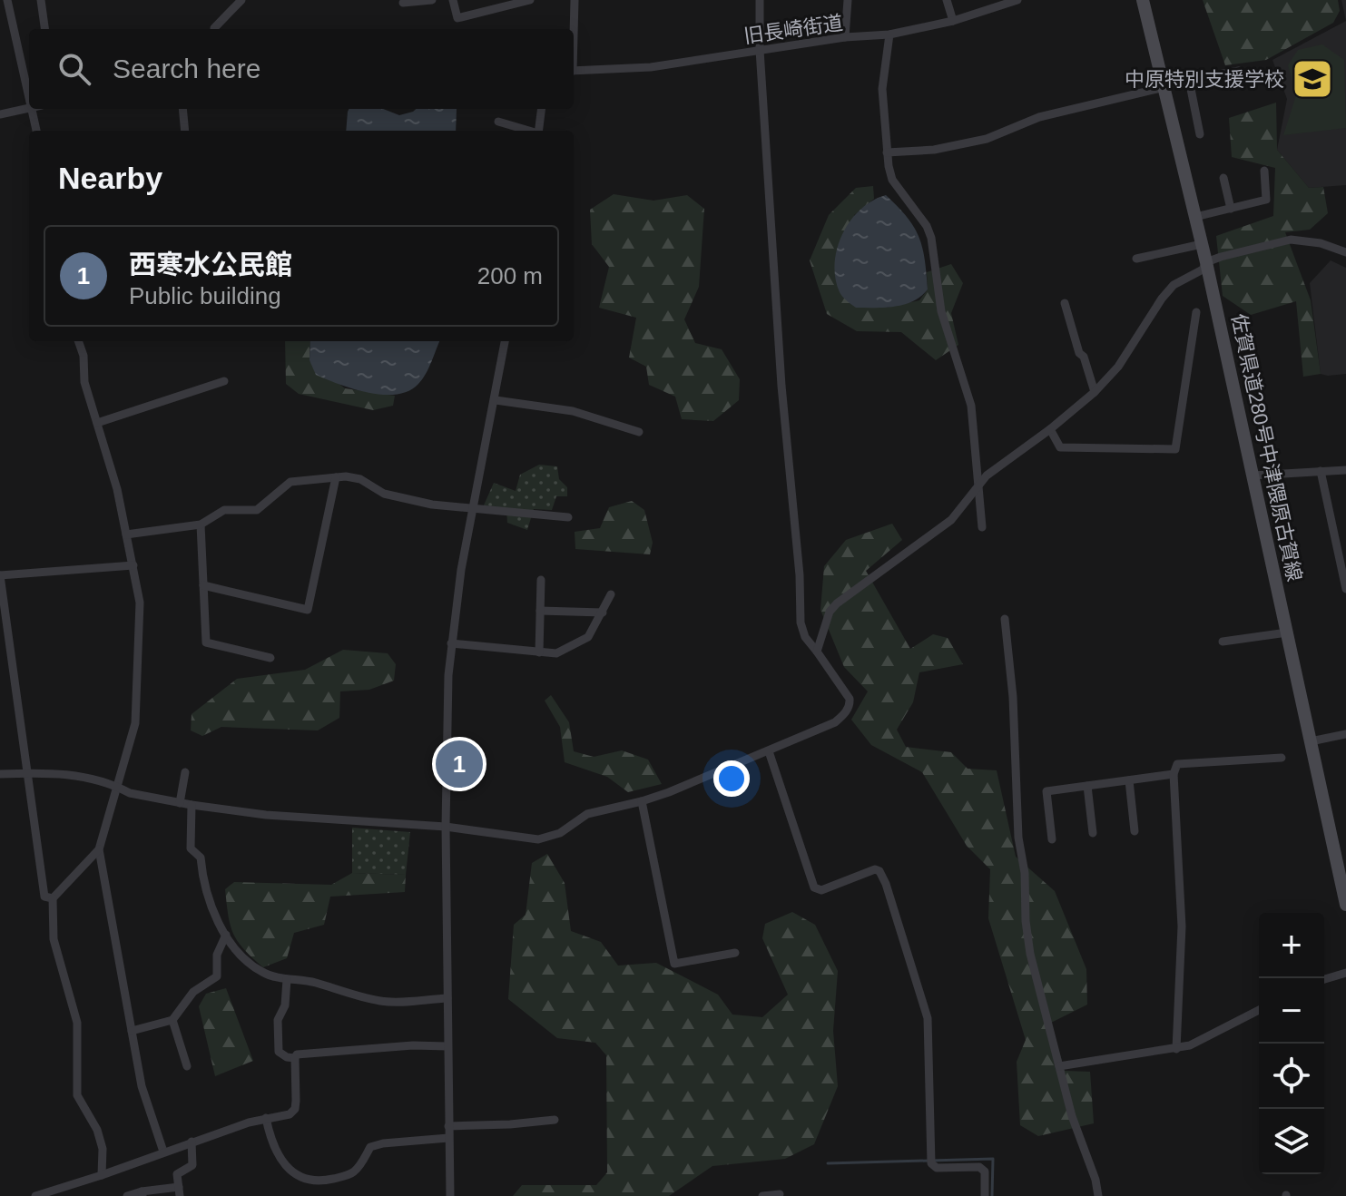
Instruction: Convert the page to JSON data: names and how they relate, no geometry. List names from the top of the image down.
{
  "streets": {
    "main road": ["佐賀県道280号中津隈原古賀線"],
    "street": ["旧長崎街道"]
  },
  "places": {
    "school or university": ["中原特別支援学校"]
  },
  "page": {
    "search": "Search here",
    "heading": "Nearby",
    "list": [
      {
        "mark": "1",
        "name": "西寒水公民館",
        "note": "Public building",
        "value": "200 m"
      }
    ],
    "pins": "1",
    "map_buttons": ["+", "−"]
  }
}
